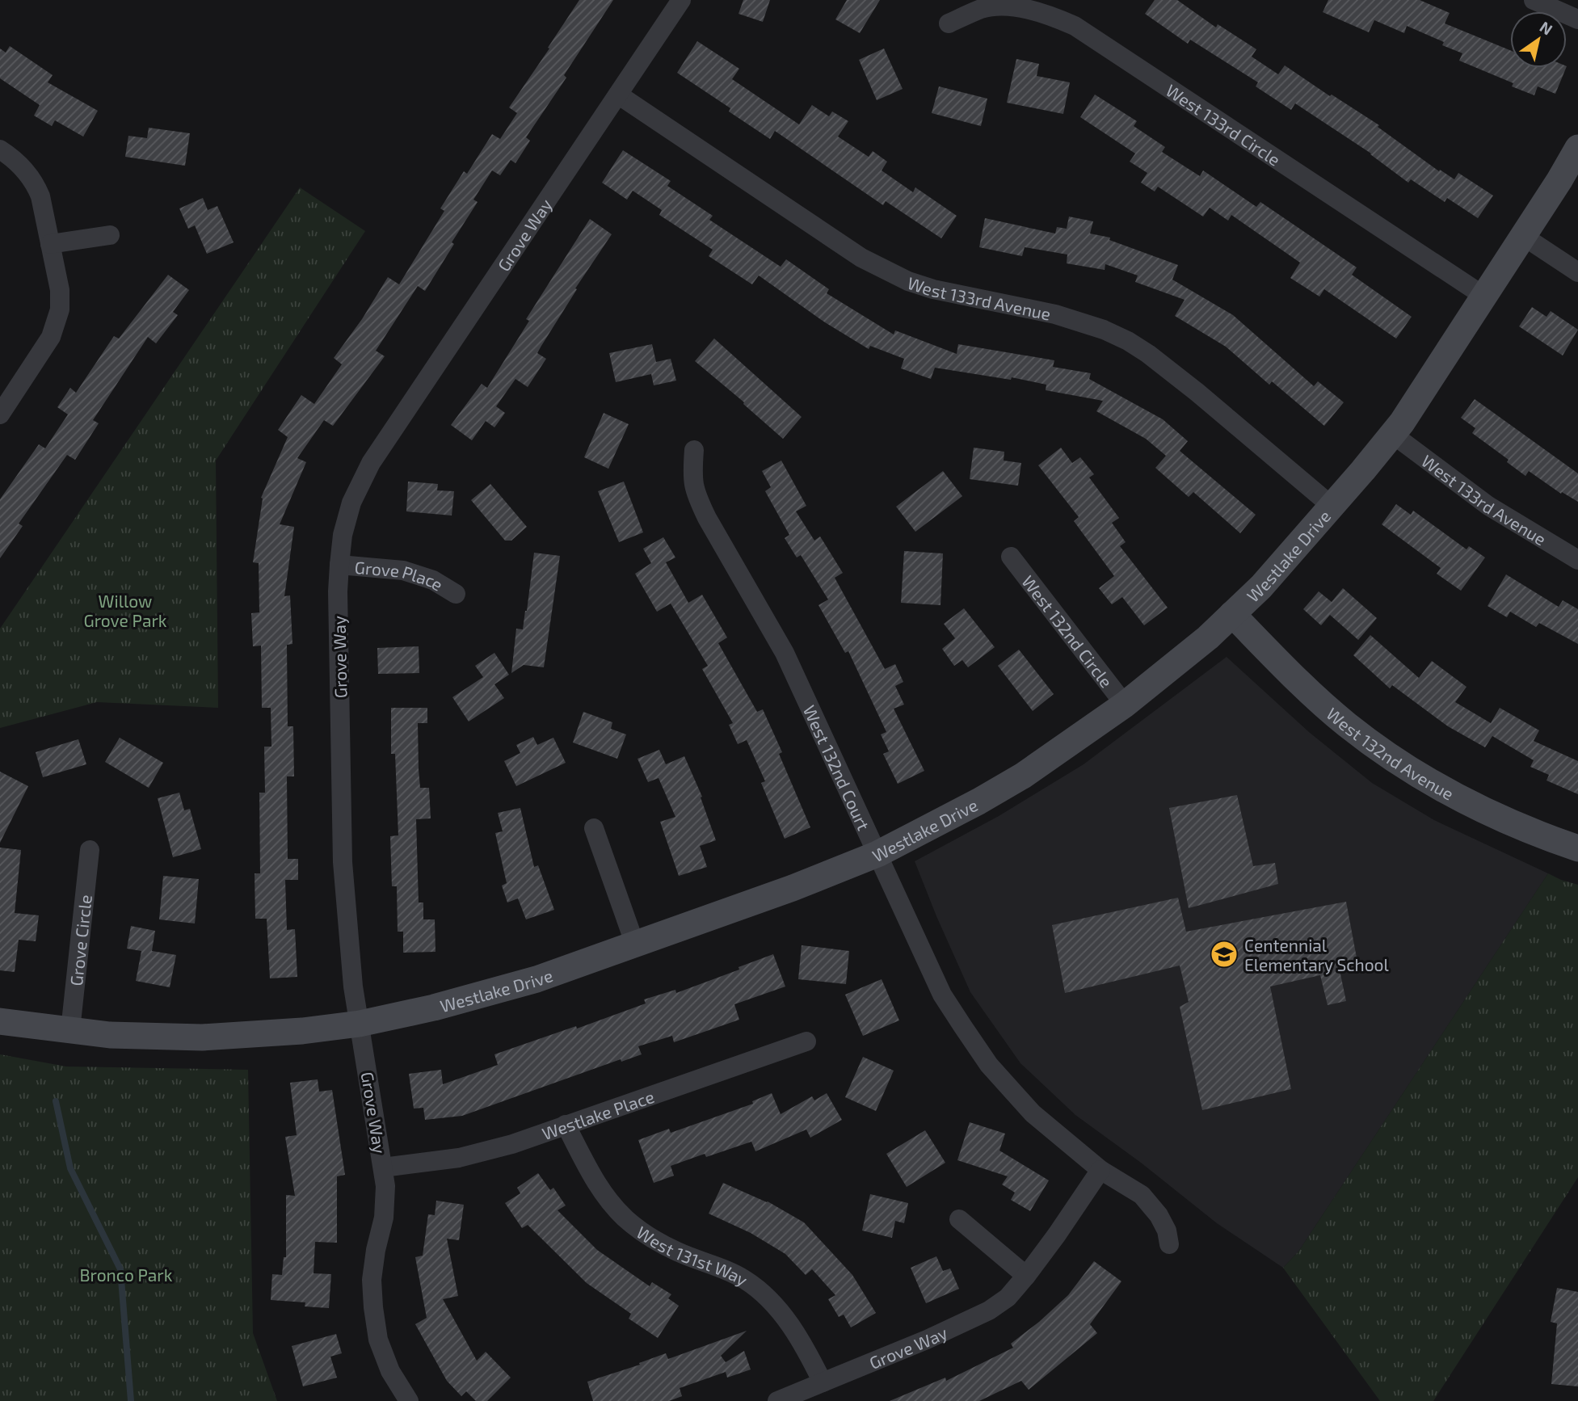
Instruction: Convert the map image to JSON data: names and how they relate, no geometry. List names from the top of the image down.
{
  "streets": {
    "street": [
      "West 133rd Circle",
      "Grove Way",
      "West 133rd Avenue",
      "Westlake Drive",
      "Grove Place",
      "West 132nd Circle",
      "West 132nd Avenue",
      "West 132nd Court",
      "Grove Circle",
      "Westlake Place",
      "West 131st Way"
    ]
  },
  "crossings": [
    ["West 133rd Circle", "Westlake Drive"],
    ["Grove Way", "West 133rd Avenue"],
    ["Grove Way", "Westlake Drive"],
    ["Grove Way", "Grove Place"],
    ["Grove Way", "West 132nd Court"],
    ["Grove Way", "Westlake Place"],
    ["Grove Way", "West 131st Way"],
    ["West 133rd Avenue", "Westlake Drive"],
    ["Westlake Drive", "West 132nd Circle"],
    ["Westlake Drive", "West 132nd Avenue"],
    ["Westlake Drive", "West 132nd Court"],
    ["Westlake Drive", "Grove Circle"],
    ["Westlake Place", "West 131st Way"]
  ],
  "parks": ["Willow Grove Park", "Bronco Park"],
  "places": {
    "school or university": ["Centennial Elementary School"]
  },
  "north": "top right"
}
